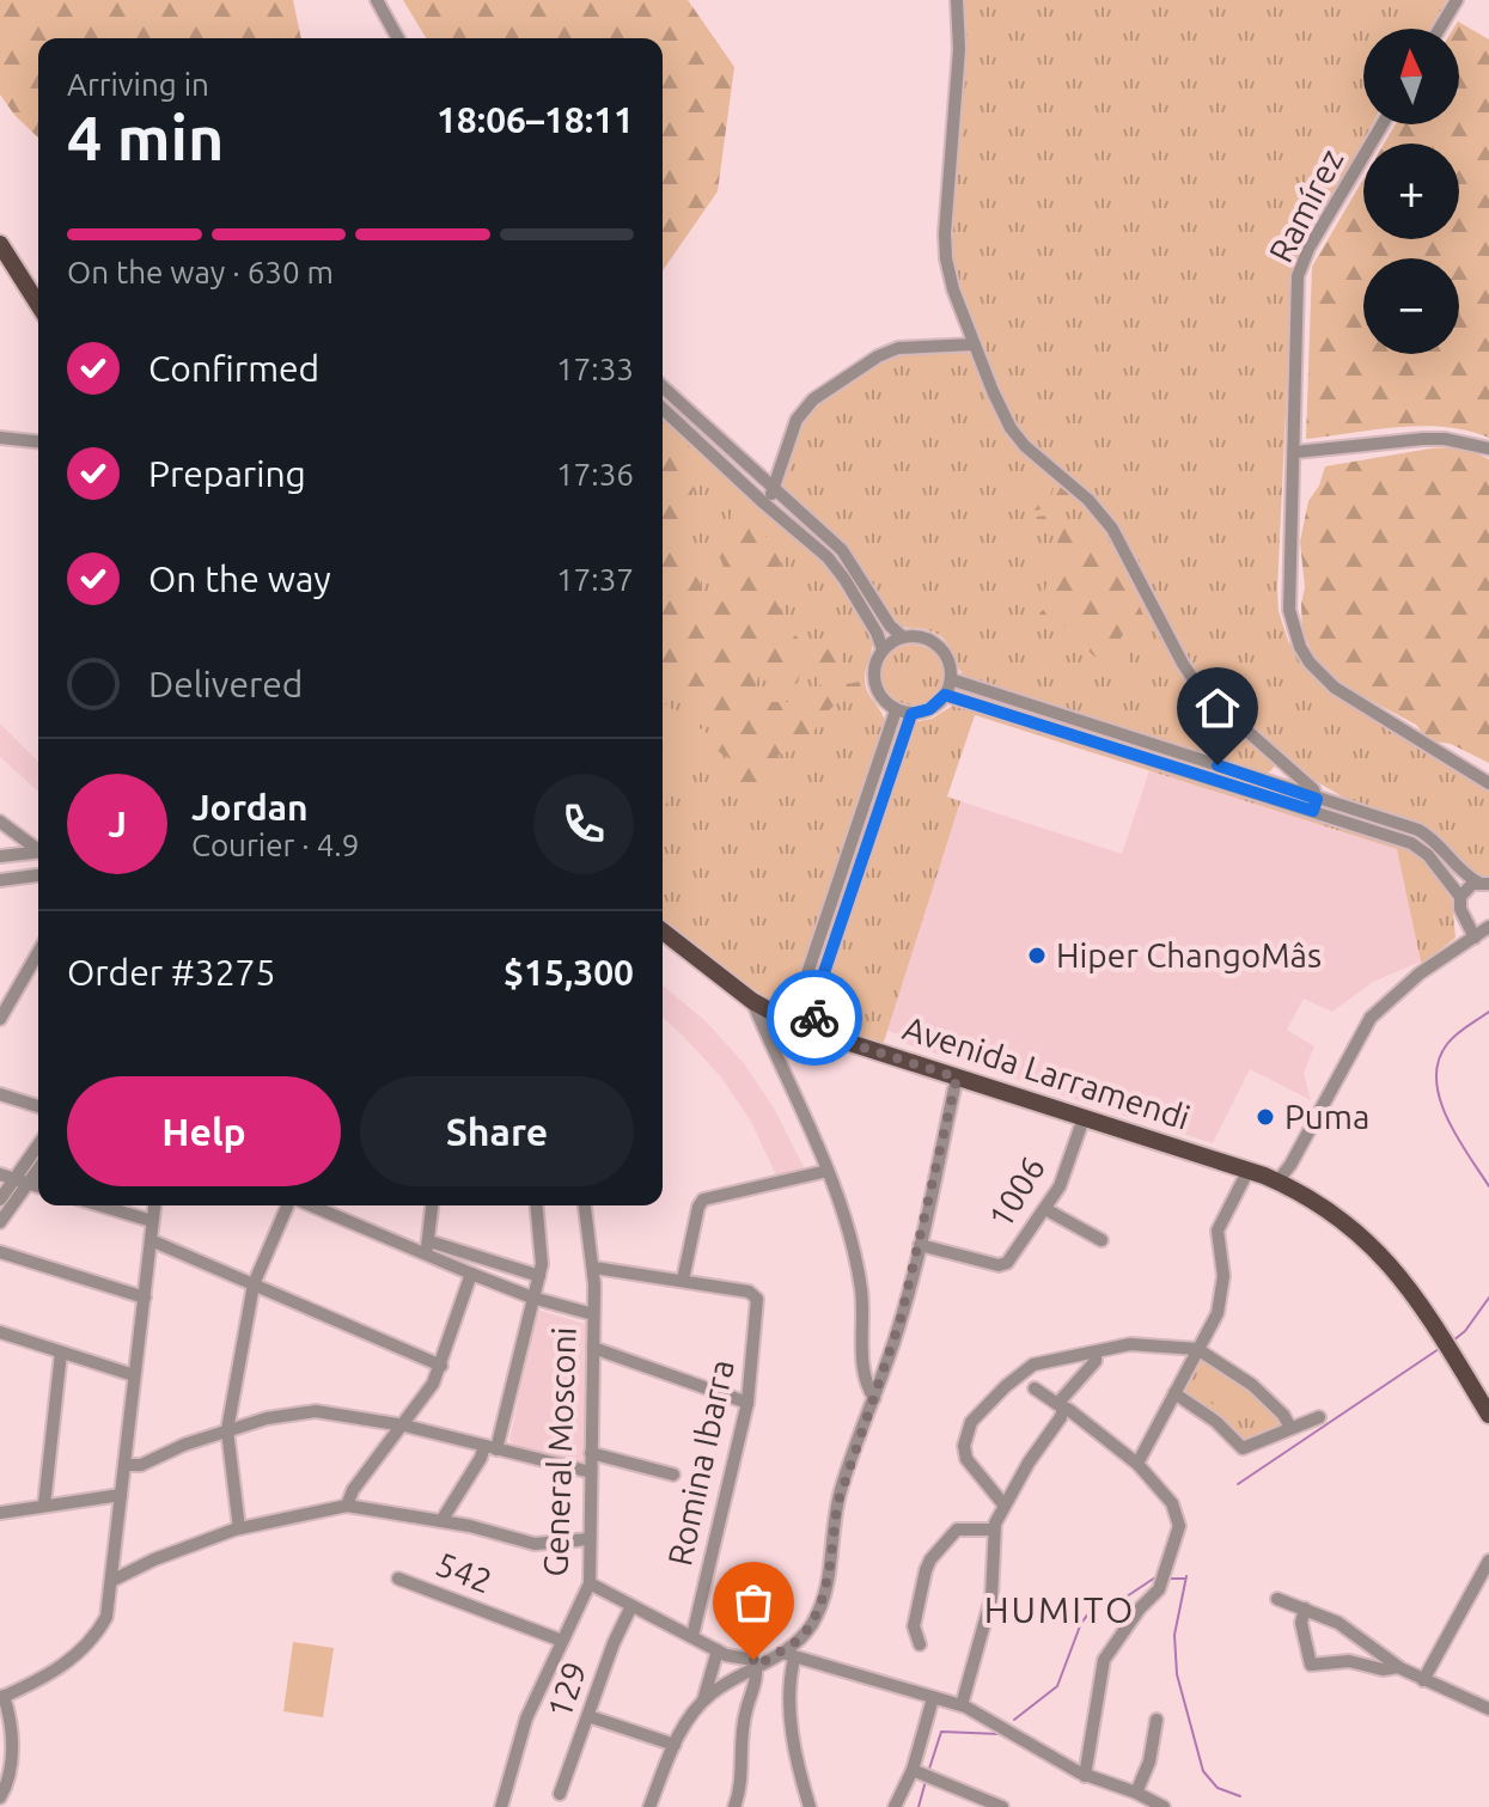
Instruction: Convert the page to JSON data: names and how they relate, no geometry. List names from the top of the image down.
{
  "streets": {
    "main road": ["Avenida Larramendi"],
    "street": [
      "Ramírez",
      "1006",
      "General Mosconi",
      "Romina Ibarra",
      "542",
      "129"
    ]
  },
  "crossings": [
    ["Avenida Larramendi", "1006"],
    ["General Mosconi", "542"]
  ],
  "districts": ["HUMITO"],
  "places": ["Hiper ChangoMâs", "Puma"],
  "north": "top",
  "page": {
    "map_buttons": ["+", "−"],
    "heading": ["4 min", "Arriving in", "18:06–18:11"],
    "panel": [
      "Jordan",
      "Courier · 4.9",
      "Order #3275",
      "$15,300"
    ],
    "bar": "On the way · 630 m",
    "list": [
      ["Confirmed", "17:33"],
      ["Preparing", "17:36"],
      ["On the way", "17:37"],
      "Delivered"
    ],
    "round": "J",
    "buttons": ["Help", "Share"]
  }
}
